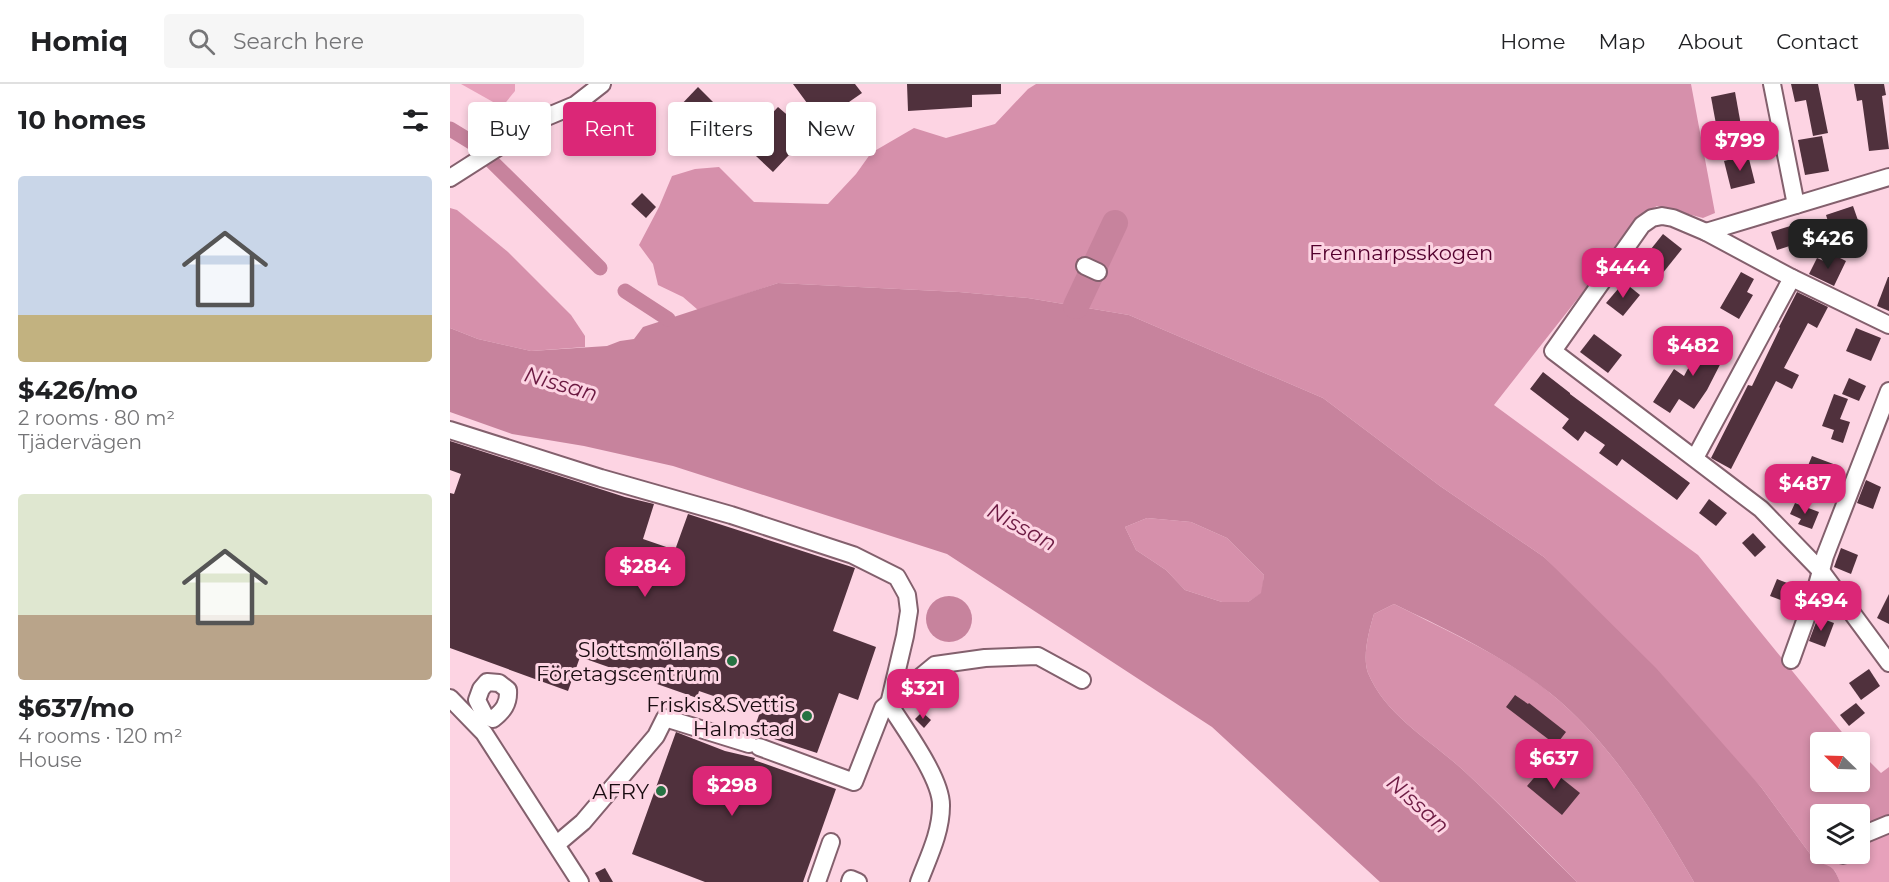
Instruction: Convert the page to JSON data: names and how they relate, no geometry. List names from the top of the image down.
{
  "water": ["Nissan"],
  "parks": ["Frennarpsskogen"],
  "places": ["Slottsmöllans Företagscentrum", "Friskis&Svettis Halmstad", "AFRY"],
  "north": "top left",
  "page": {
    "header": "Homiq",
    "search": "Search here",
    "nav": [
      "Home",
      "Map",
      "About",
      "Contact"
    ],
    "heading": "10 homes",
    "chip": [
      "Buy",
      "Rent",
      "Filters",
      "New"
    ],
    "price": [
      "$799",
      "$426",
      "$444",
      "$482",
      "$487",
      "$284",
      "$494",
      "$321",
      "$637",
      "$298"
    ],
    "list": [
      {
        "name": "$426/mo",
        "note": "2 rooms · 80 m² · Tjädervägen"
      },
      {
        "name": "$637/mo",
        "note": "4 rooms · 120 m² · House"
      }
    ]
  }
}
